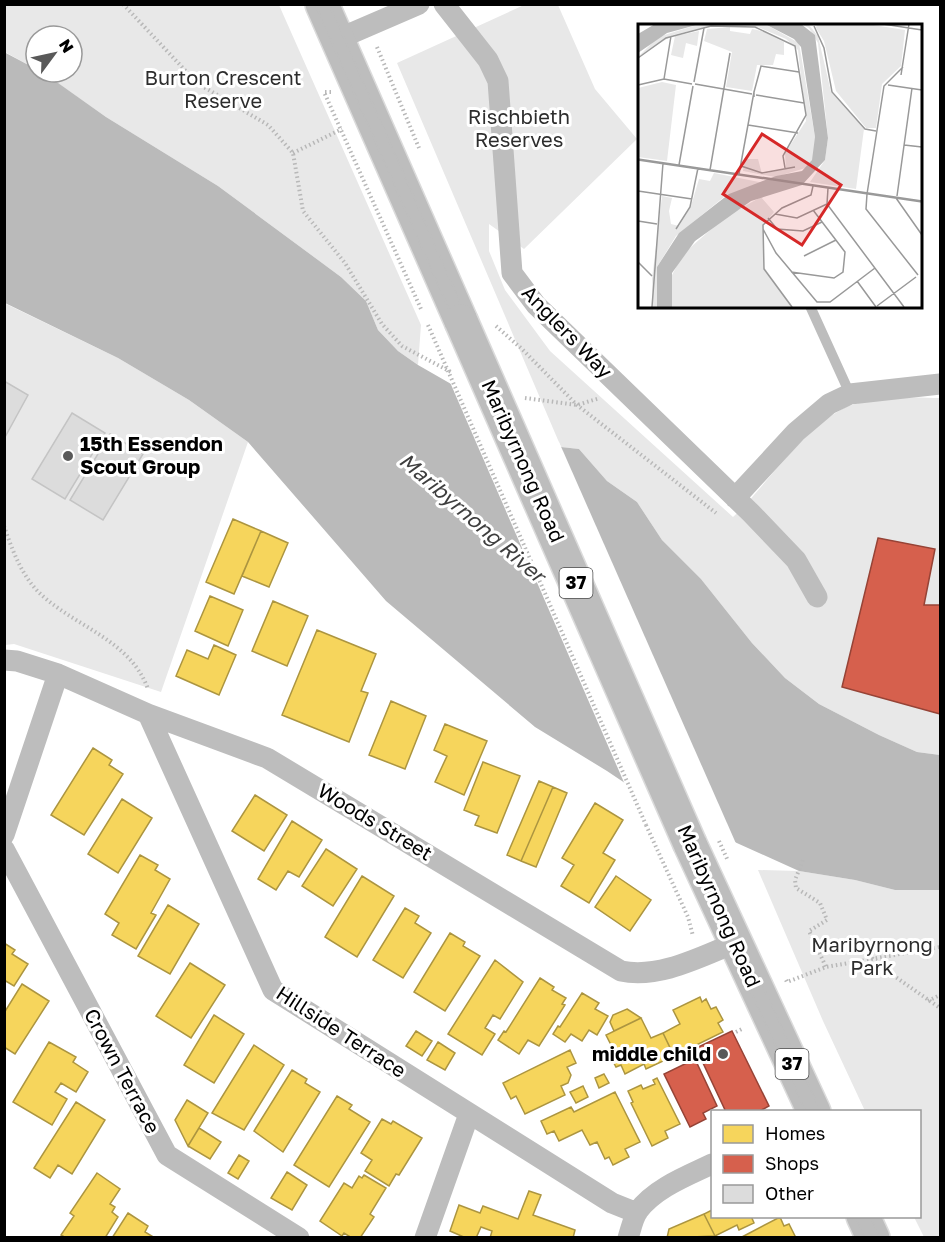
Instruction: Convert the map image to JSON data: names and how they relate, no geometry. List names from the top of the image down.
{
  "streets": {
    "main road": ["Maribyrnong Road", "37"],
    "street": [
      "Anglers Way",
      "Woods Street",
      "Hillside Terrace",
      "Crown Terrace"
    ]
  },
  "crossings": [
    ["Maribyrnong Road", "37"],
    ["Maribyrnong Road", "Woods Street"],
    ["Woods Street", "Hillside Terrace"]
  ],
  "water": ["Maribyrnong River"],
  "parks": ["Burton Crescent Reserve", "Rischbieth Reserves", "Maribyrnong Park"],
  "places": ["15th Essendon Scout Group", "middle child"],
  "legend": ["Homes", "Shops", "Other"],
  "north": "top right"
}
